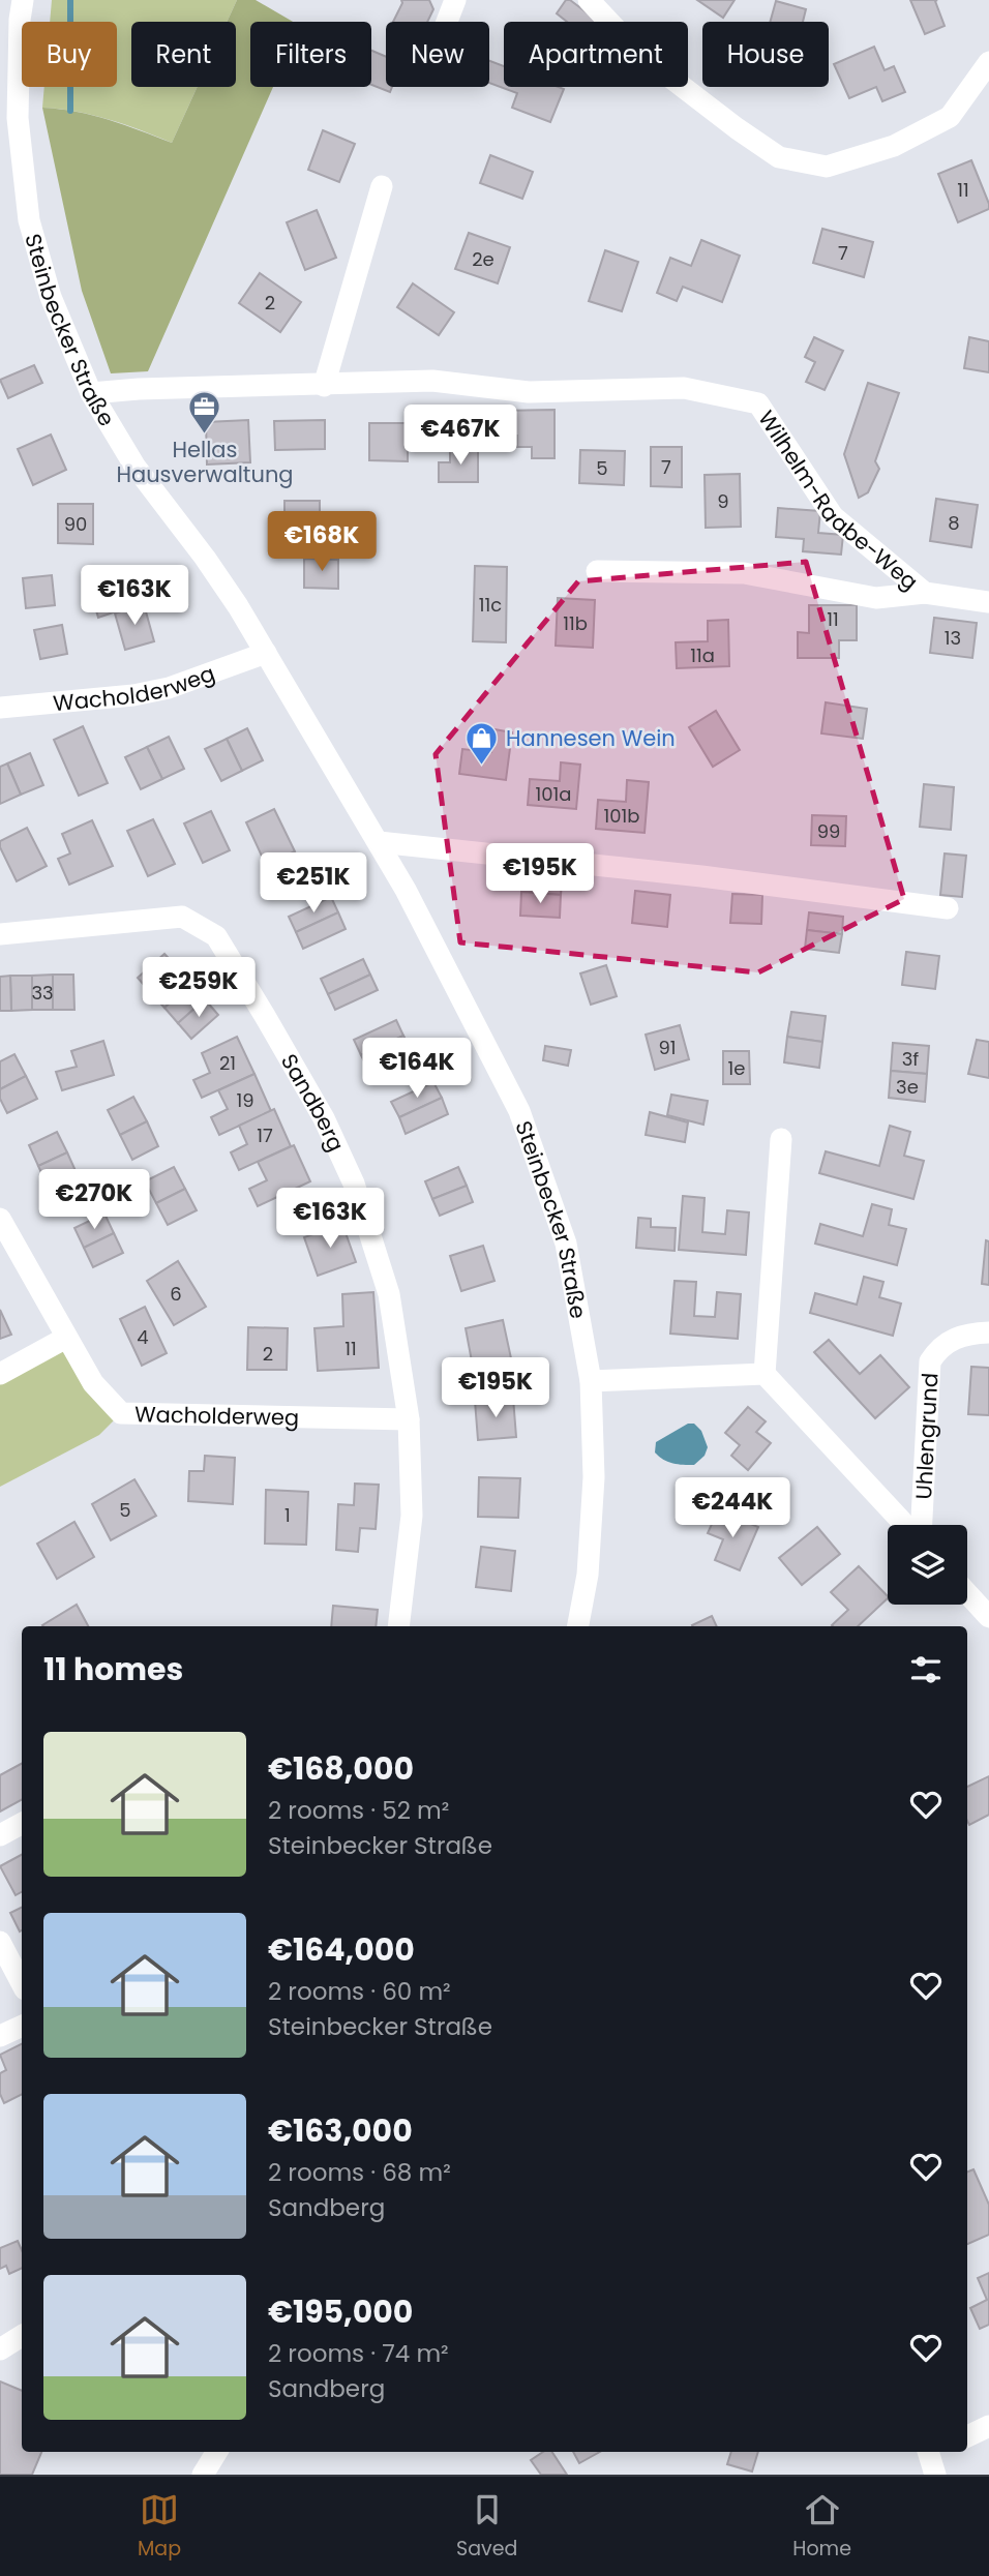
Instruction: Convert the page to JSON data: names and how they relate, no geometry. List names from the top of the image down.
{
  "streets": {
    "street": [
      "Steinbecker Straße",
      "Wilhelm-Raabe-Weg",
      "Wacholderweg",
      "Sandberg",
      "Uhlengrund"
    ]
  },
  "crossings": [
    ["Steinbecker Straße", "Wilhelm-Raabe-Weg"],
    ["Steinbecker Straße", "Wacholderweg"],
    ["Wacholderweg", "Sandberg"]
  ],
  "places": {
    "office": ["Hellas Hausverwaltung"],
    "shop": ["Hannesen Wein"]
  },
  "house_numbers": [
    "11",
    "7",
    "2e",
    "2",
    "7",
    "5",
    "9",
    "8",
    "90",
    "11c",
    "11",
    "11b",
    "13",
    "11a",
    "101a",
    "101b",
    "99",
    "33",
    "91",
    "3f",
    "21",
    "1e",
    "3e",
    "19",
    "17",
    "6",
    "4",
    "11",
    "2",
    "5",
    "1"
  ],
  "page": {
    "chip": [
      "Buy",
      "Rent",
      "Filters",
      "New",
      "Apartment",
      "House"
    ],
    "price": [
      "€467K",
      "€168K",
      "€163K",
      "€195K",
      "€251K",
      "€259K",
      "€164K",
      "€270K",
      "€163K",
      "€195K",
      "€244K"
    ],
    "heading": "11 homes",
    "list": [
      {
        "name": "€168,000",
        "note": "2 rooms · 52 m² · Steinbecker Straße"
      },
      {
        "name": "€164,000",
        "note": "2 rooms · 60 m² · Steinbecker Straße"
      },
      {
        "name": "€163,000",
        "note": "2 rooms · 68 m² · Sandberg"
      },
      {
        "name": "€195,000",
        "note": "2 rooms · 74 m² · Sandberg"
      }
    ],
    "tabs": ["Map", "Saved", "Home"]
  }
}
